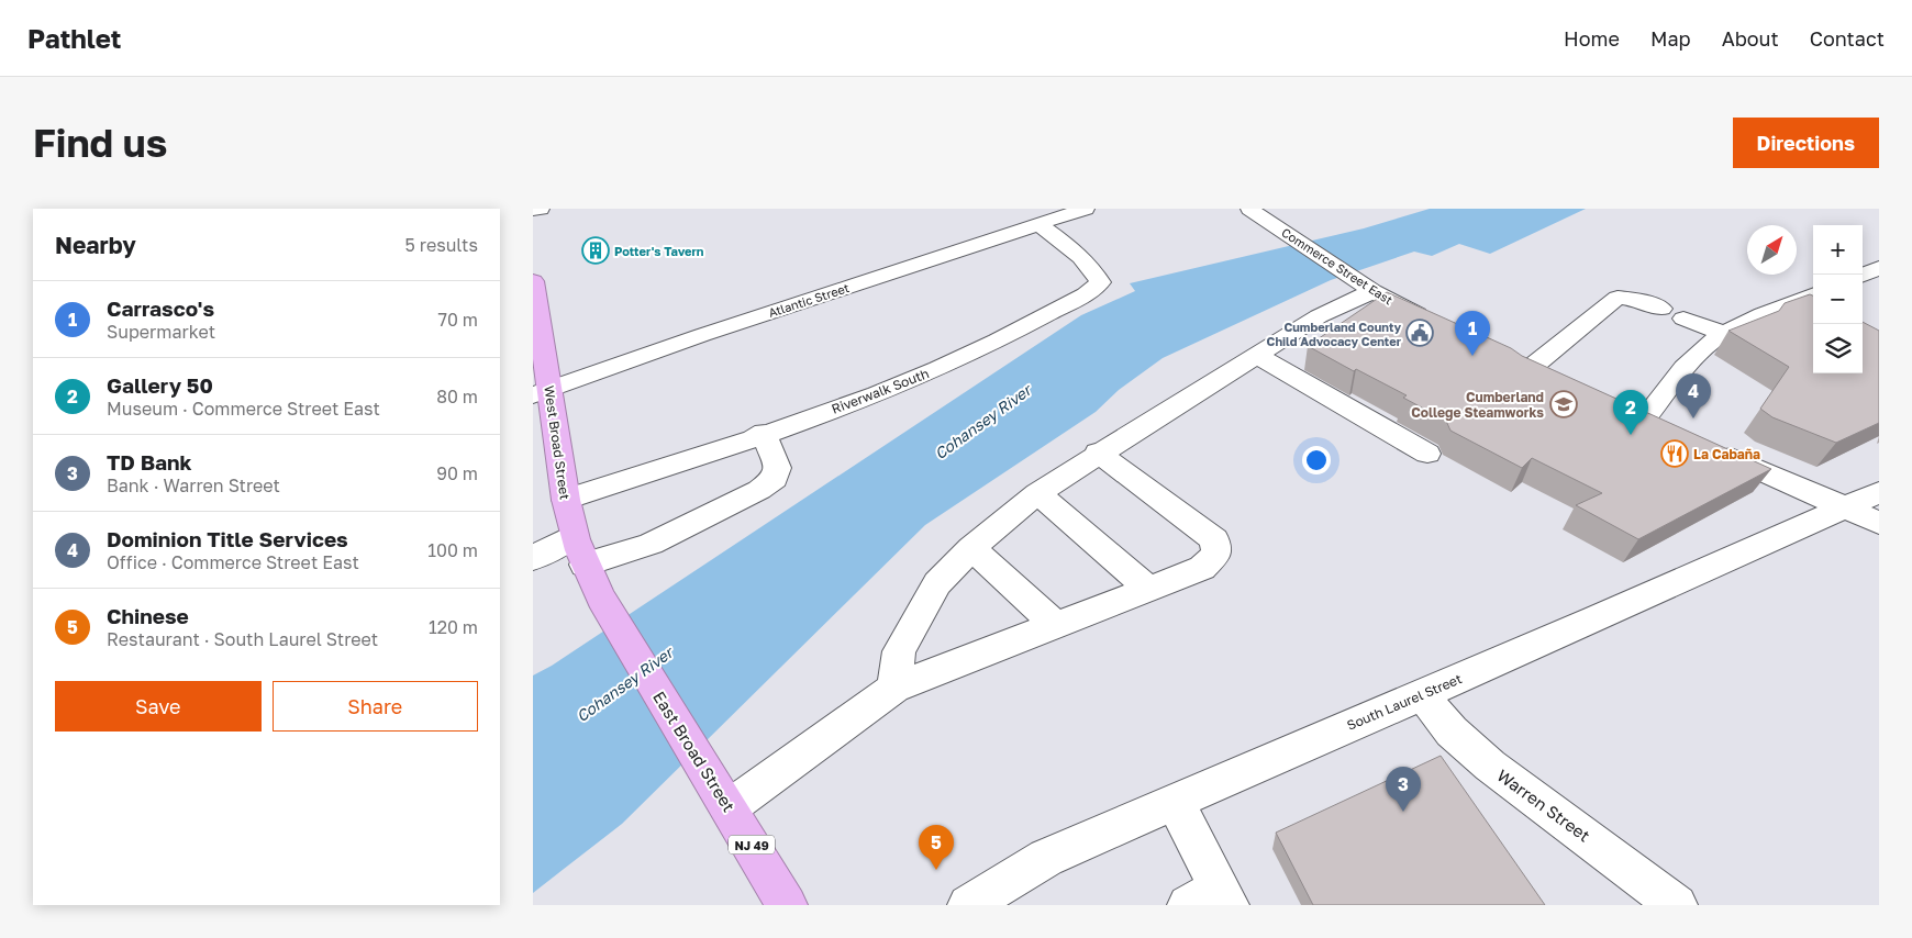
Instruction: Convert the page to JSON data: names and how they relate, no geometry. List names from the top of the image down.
{
  "streets": {
    "highway": ["West Broad Street", "East Broad Street", "NJ 49"],
    "street": [
      "Commerce Street East",
      "Atlantic Street",
      "Riverwalk South",
      "South Laurel Street",
      "Warren Street"
    ]
  },
  "crossings": [
    ["Atlantic Street", "Riverwalk South"],
    ["Atlantic Street", "West Broad Street"],
    ["Riverwalk South", "West Broad Street"],
    ["West Broad Street", "East Broad Street"],
    ["South Laurel Street", "Warren Street"]
  ],
  "water": ["Cohansey River"],
  "places": {
    "building": ["Potter's Tavern"],
    "public building": ["Cumberland County Child Advocacy Center"],
    "school or university": ["Cumberland College Steamworks"],
    "restaurant": ["La Cabaña"]
  },
  "north": "top right",
  "page": {
    "header": "Pathlet",
    "nav": [
      "Home",
      "Map",
      "About",
      "Contact"
    ],
    "buttons": [
      "Directions",
      ["Save", "Share"]
    ],
    "title": "Find us",
    "heading": ["Nearby", "5 results"],
    "map_buttons": ["+", "−"],
    "list": [
      {
        "mark": "1",
        "name": "Carrasco's",
        "note": "Supermarket",
        "value": "70 m"
      },
      {
        "mark": "2",
        "name": "Gallery 50",
        "note": "Museum · Commerce Street East",
        "value": "80 m"
      },
      {
        "mark": "3",
        "name": "TD Bank",
        "note": "Bank · Warren Street",
        "value": "90 m"
      },
      {
        "mark": "4",
        "name": "Dominion Title Services",
        "note": "Office · Commerce Street East",
        "value": "100 m"
      },
      {
        "mark": "5",
        "name": "Chinese",
        "note": "Restaurant · South Laurel Street",
        "value": "120 m"
      }
    ],
    "pins": [
      "1",
      "4",
      "2",
      "3",
      "5"
    ]
  }
}
